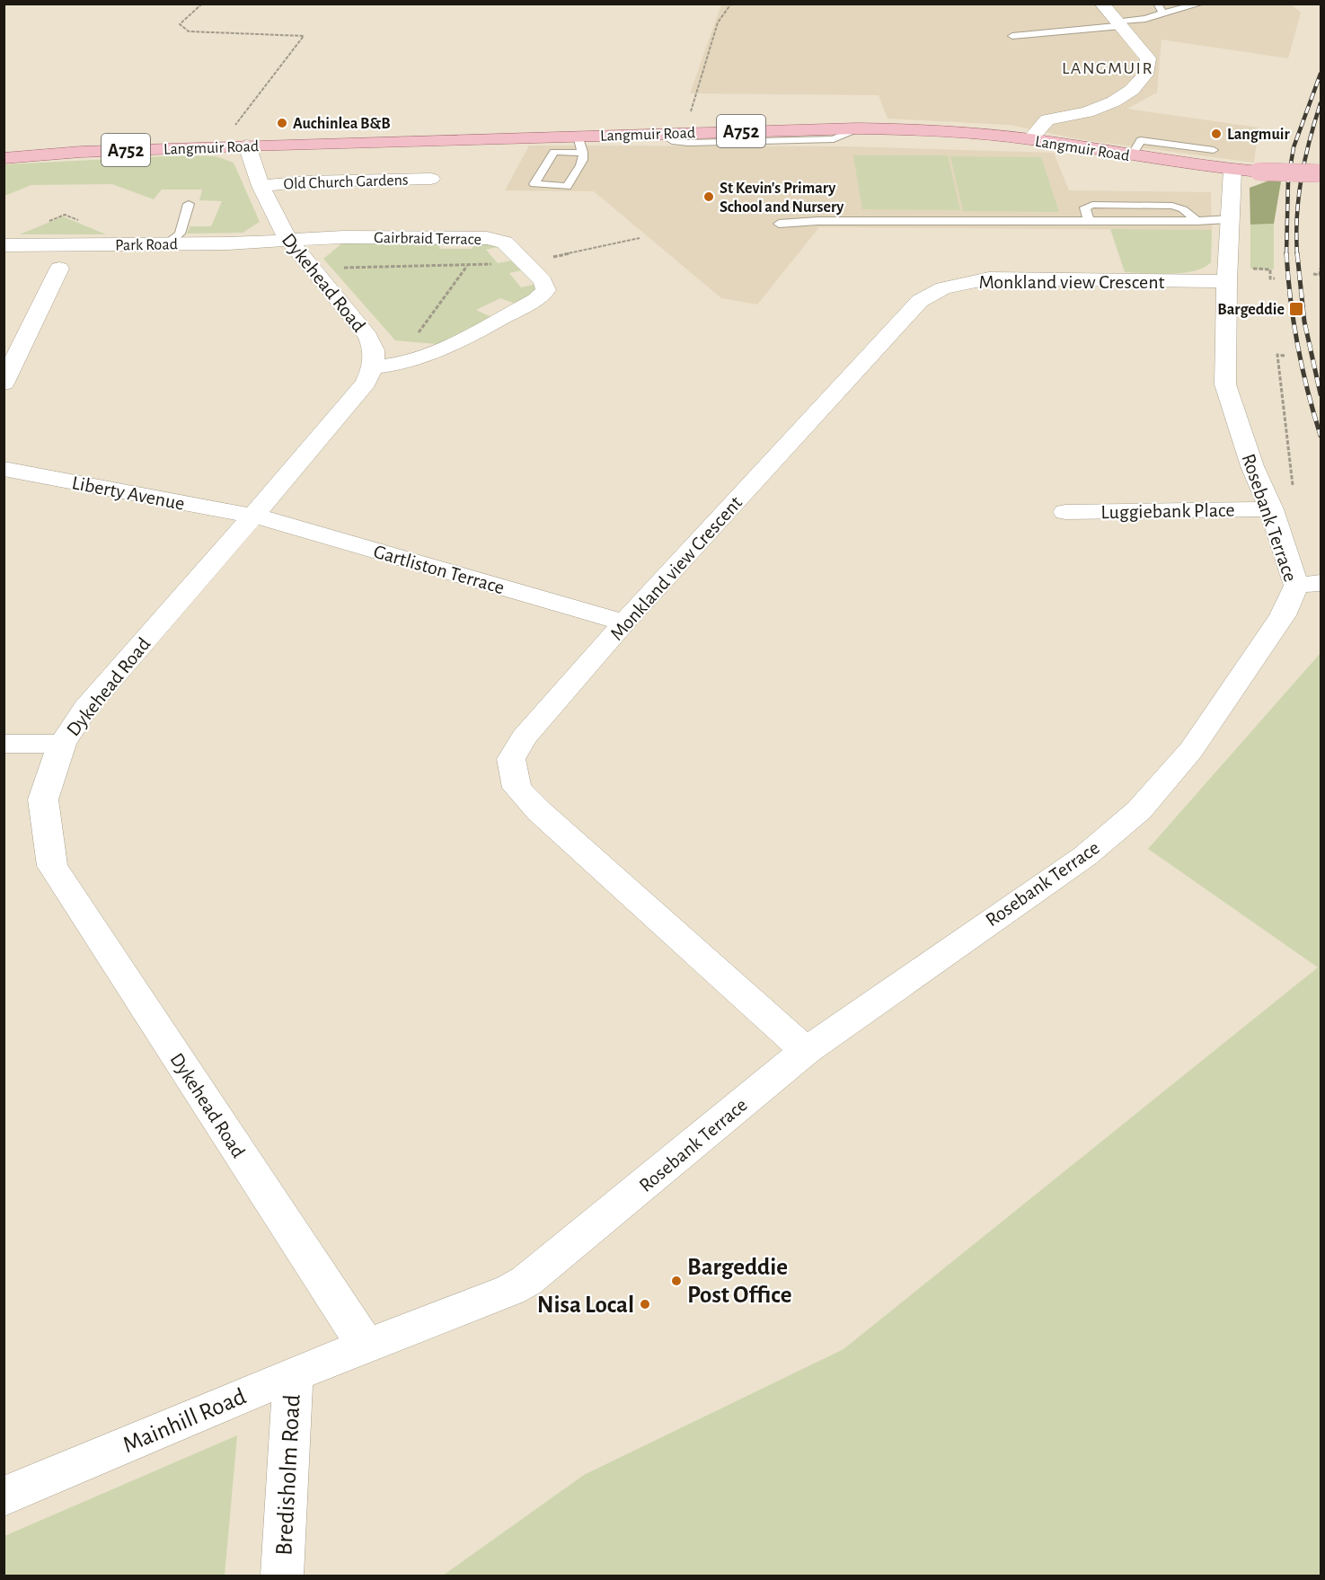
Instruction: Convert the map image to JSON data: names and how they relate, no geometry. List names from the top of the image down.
{
  "streets": {
    "main road": ["A752", "Langmuir Road"],
    "street": [
      "Old Church Gardens",
      "Gairbraid Terrace",
      "Park Road",
      "Monkland view Crescent",
      "Dykehead Road",
      "Liberty Avenue",
      "Luggiebank Place",
      "Rosebank Terrace",
      "Gartliston Terrace",
      "Mainhill Road",
      "Bredisholm Road"
    ]
  },
  "crossings": [
    ["Langmuir Road", "Dykehead Road"],
    ["Langmuir Road", "Rosebank Terrace"],
    ["Old Church Gardens", "Dykehead Road"],
    ["Gairbraid Terrace", "Park Road"],
    ["Gairbraid Terrace", "Dykehead Road"],
    ["Park Road", "Dykehead Road"],
    ["Monkland view Crescent", "Rosebank Terrace"],
    ["Monkland view Crescent", "Gartliston Terrace"],
    ["Dykehead Road", "Liberty Avenue"],
    ["Dykehead Road", "Rosebank Terrace"],
    ["Dykehead Road", "Gartliston Terrace"],
    ["Dykehead Road", "Mainhill Road"],
    ["Liberty Avenue", "Gartliston Terrace"],
    ["Luggiebank Place", "Rosebank Terrace"],
    ["Rosebank Terrace", "Mainhill Road"],
    ["Mainhill Road", "Bredisholm Road"]
  ],
  "districts": ["LANGMUIR"],
  "places": {
    "other": [
      "Auchinlea B&B",
      "Langmuir",
      "St Kevin's Primary School and Nursery",
      "Bargeddie Post Office",
      "Nisa Local"
    ],
    "transit": ["Bargeddie"]
  }
}
